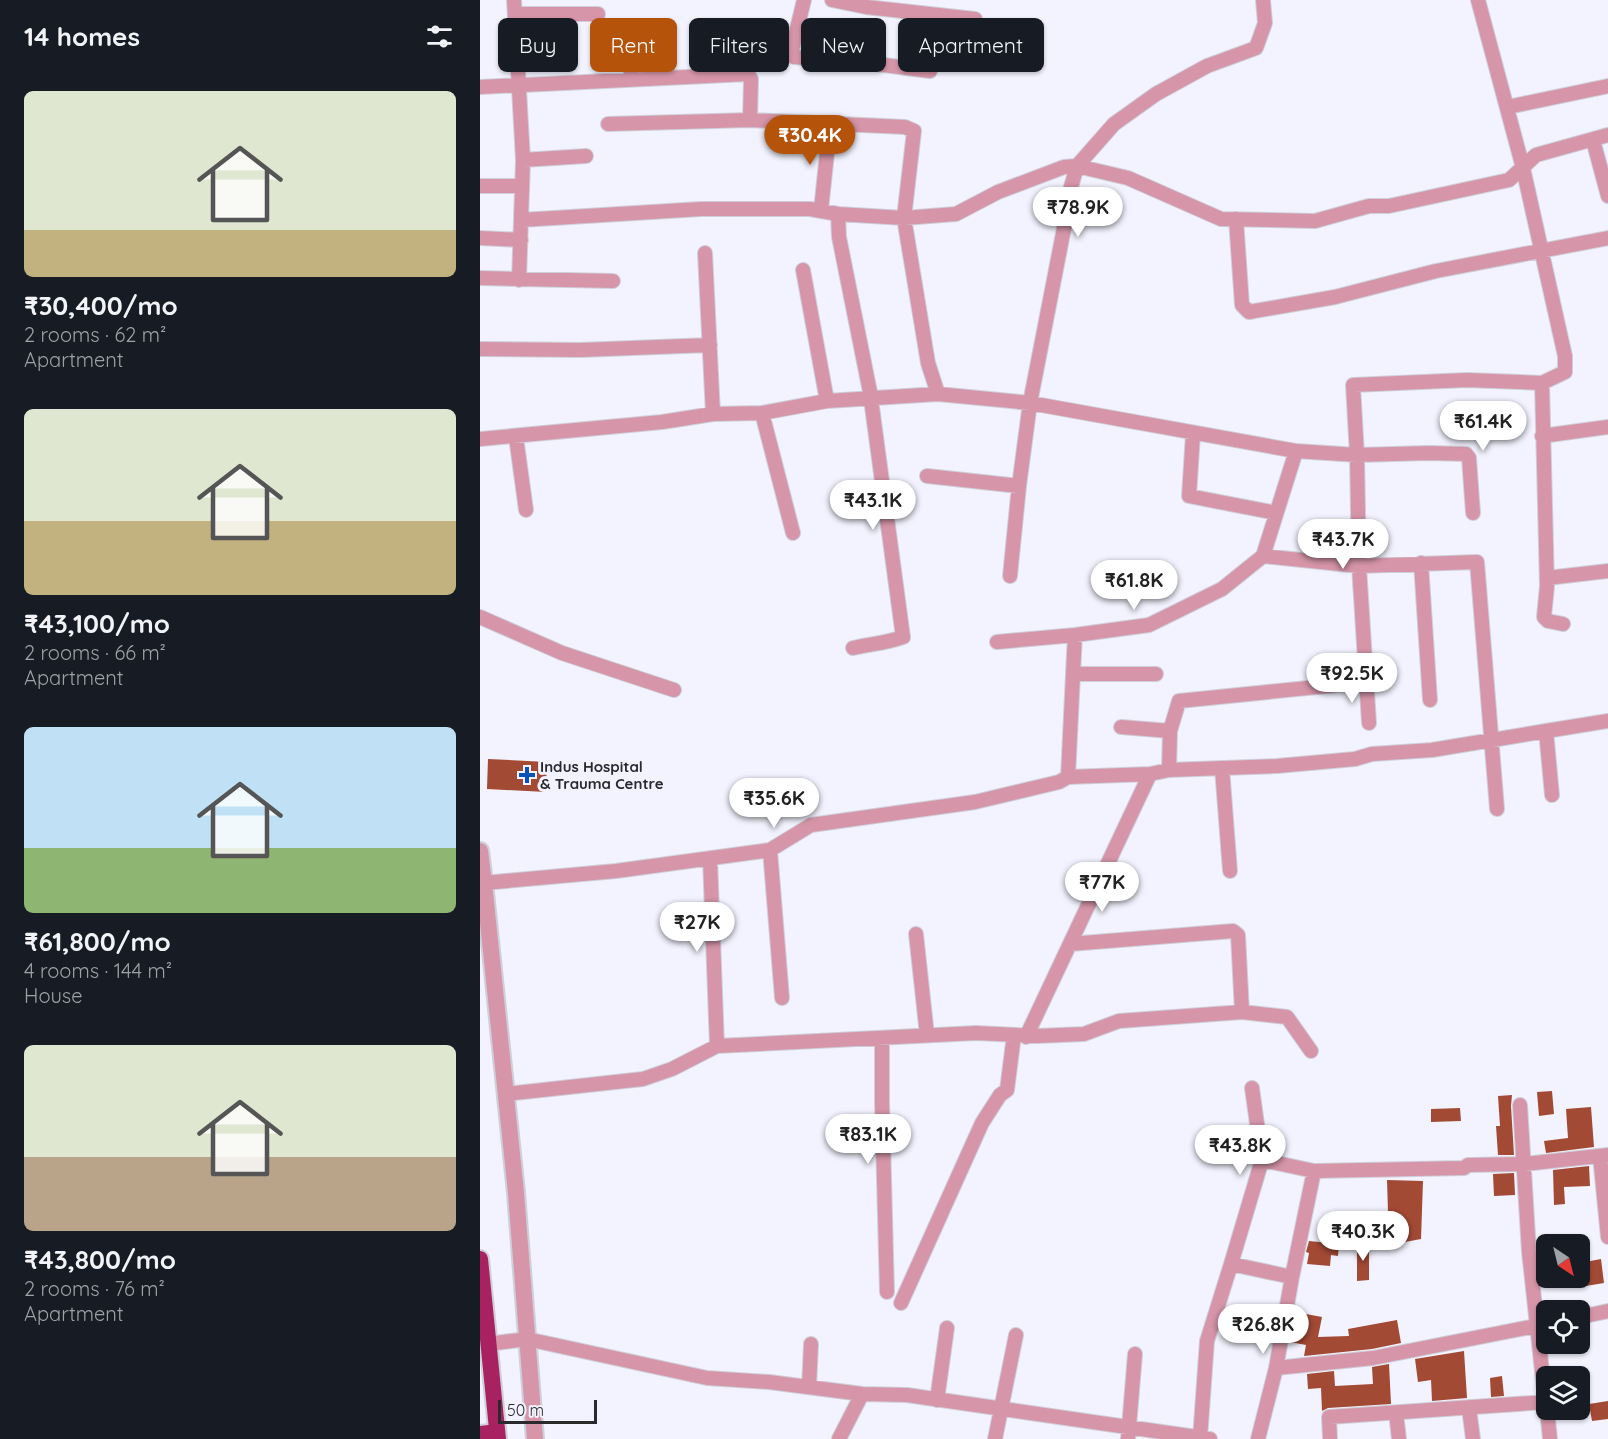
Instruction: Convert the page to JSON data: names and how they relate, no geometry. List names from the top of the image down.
{
  "places": {
    "health": ["Indus Hospital & Trauma Centre"]
  },
  "scale_bar": "50 m",
  "north": "bottom right",
  "page": {
    "heading": "14 homes",
    "chip": [
      "Buy",
      "Rent",
      "Filters",
      "New",
      "Apartment"
    ],
    "list": [
      {
        "name": "₹30,400/mo",
        "note": "2 rooms · 62 m² · Apartment"
      },
      {
        "name": "₹43,100/mo",
        "note": "2 rooms · 66 m² · Apartment"
      },
      {
        "name": "₹61,800/mo",
        "note": "4 rooms · 144 m² · House"
      },
      {
        "name": "₹43,800/mo",
        "note": "2 rooms · 76 m² · Apartment"
      }
    ],
    "price": [
      "₹30.4K",
      "₹78.9K",
      "₹61.4K",
      "₹43.1K",
      "₹43.7K",
      "₹61.8K",
      "₹92.5K",
      "₹35.6K",
      "₹77K",
      "₹27K",
      "₹83.1K",
      "₹43.8K",
      "₹40.3K",
      "₹26.8K"
    ],
    "scale": "50 m"
  }
}
